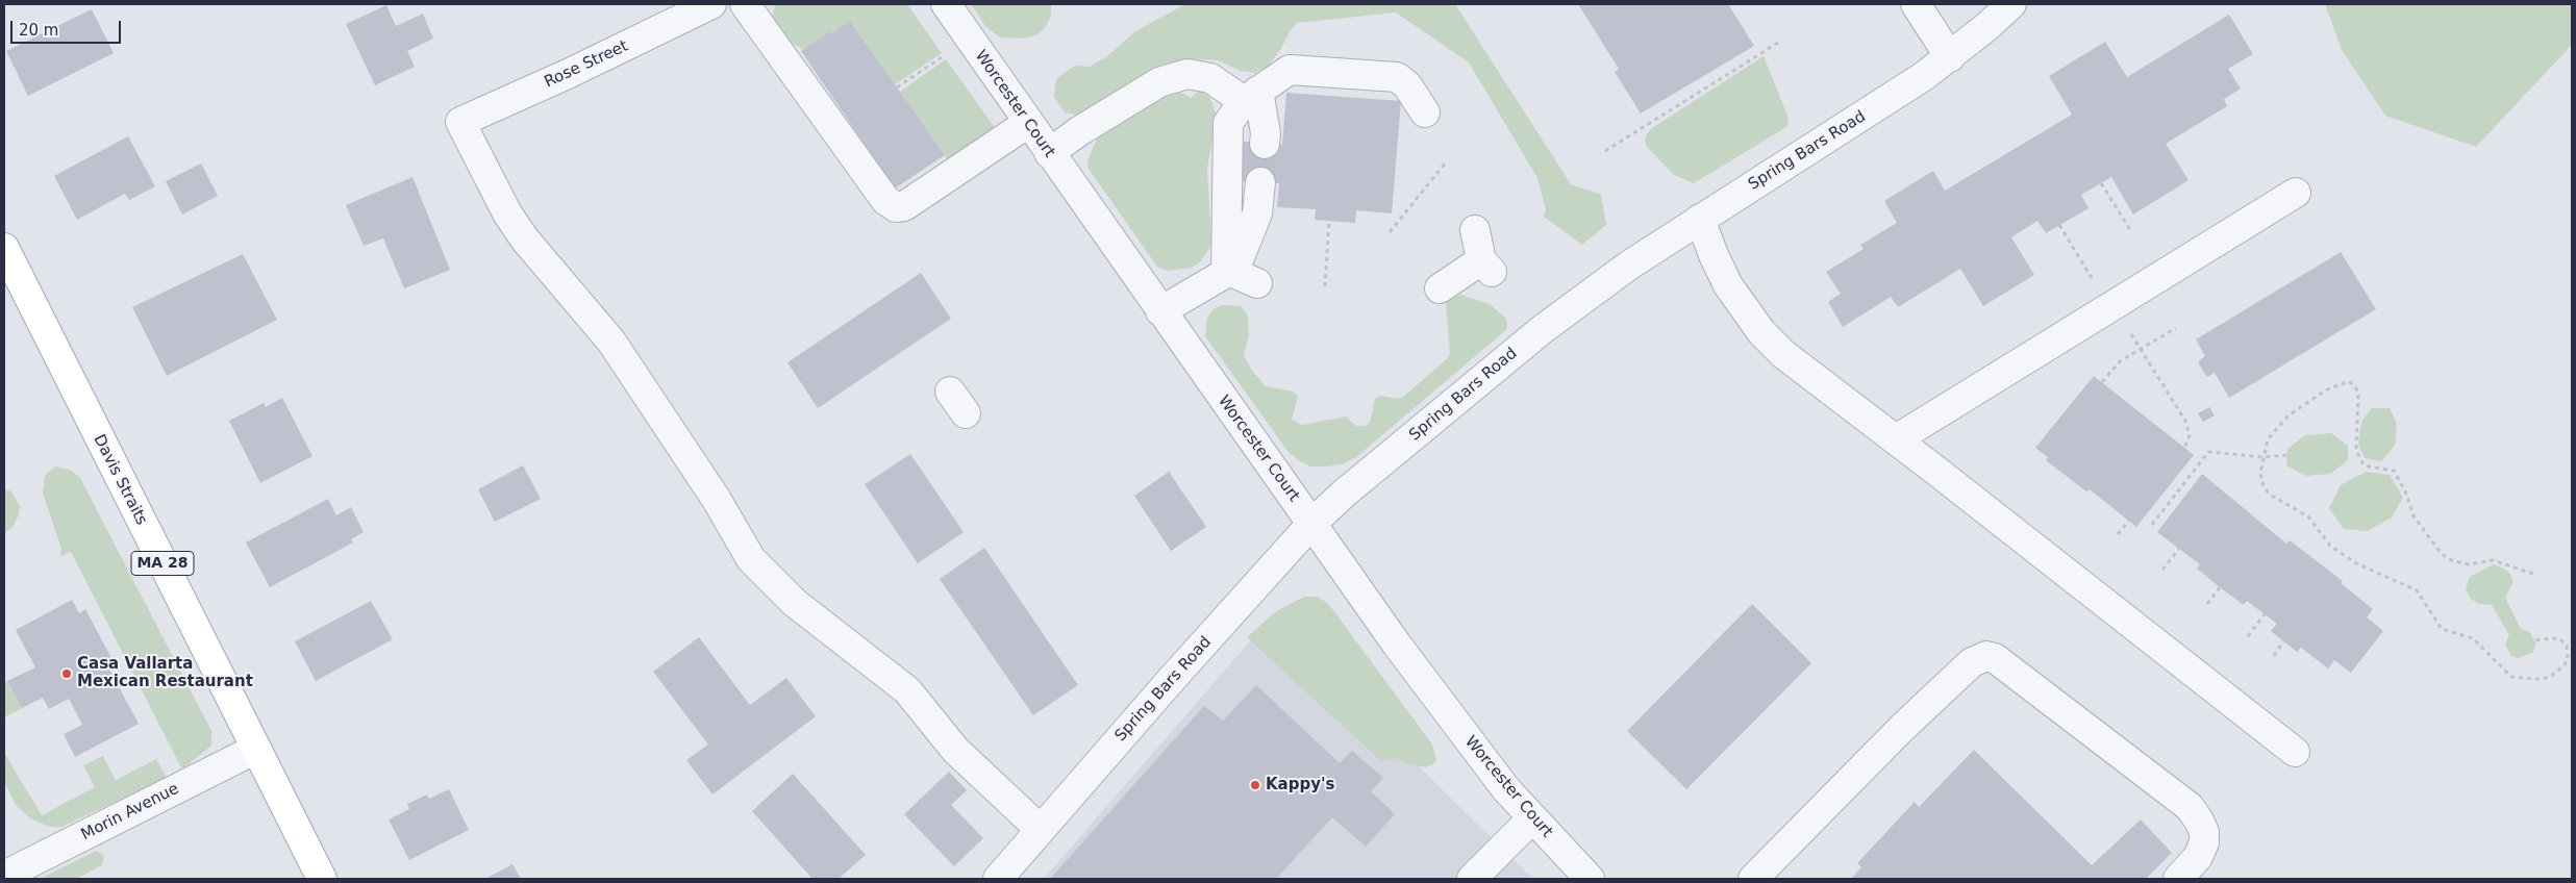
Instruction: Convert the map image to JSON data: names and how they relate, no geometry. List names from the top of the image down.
{
  "streets": {
    "main road": ["Davis Straits", "MA 28"],
    "street": [
      "Rose Street",
      "Worcester Court",
      "Spring Bars Road",
      "Morin Avenue"
    ]
  },
  "crossings": [
    ["Rose Street", "Spring Bars Road"],
    ["Worcester Court", "Spring Bars Road"],
    ["Davis Straits", "Morin Avenue"]
  ],
  "places": ["Casa Vallarta Mexican Restaurant", "Kappy's"],
  "scale_bar": "20 m"
}
